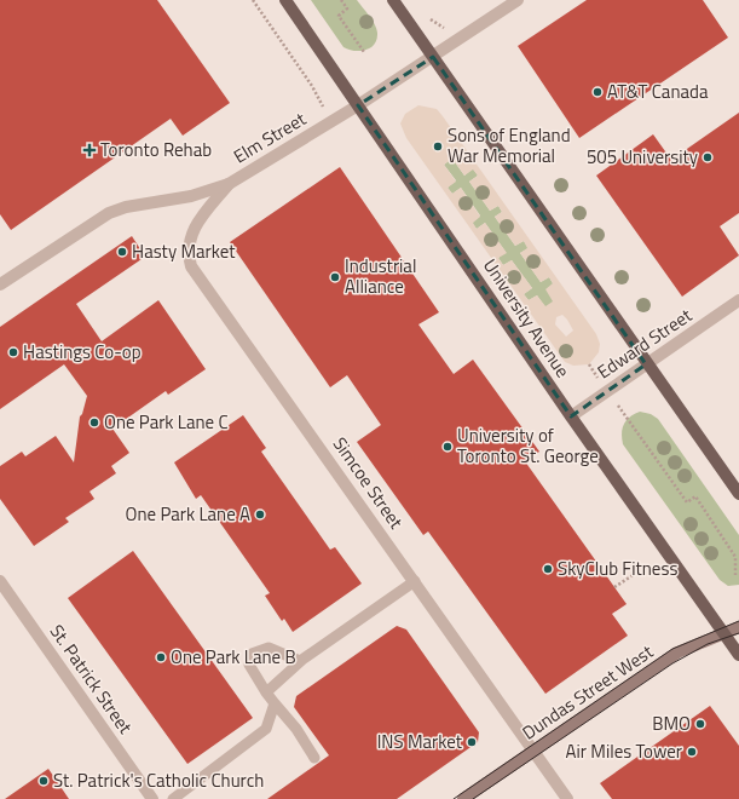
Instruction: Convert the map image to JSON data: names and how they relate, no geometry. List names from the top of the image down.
{
  "streets": {
    "main road": ["University Avenue", "Dundas Street West"],
    "street": [
      "Elm Street",
      "Edward Street",
      "Simcoe Street",
      "St. Patrick Street"
    ]
  },
  "crossings": [
    ["Elm Street", "University Avenue"],
    ["Elm Street", "Simcoe Street"],
    ["University Avenue", "Edward Street"],
    ["University Avenue", "Dundas Street West"],
    ["Simcoe Street", "Dundas Street West"]
  ],
  "places": {
    "other": [
      "AT&T Canada",
      "Sons of England War Memorial",
      "505 University",
      "Hasty Market",
      "Industrial Alliance",
      "Hastings Co-op",
      "One Park Lane C",
      "University of Toronto St. George",
      "One Park Lane A",
      "SkyClub Fitness",
      "One Park Lane B",
      "BMO",
      "INS Market",
      "Air Miles Tower",
      "St. Patrick's Catholic Church"
    ],
    "health": ["Toronto Rehab"]
  }
}
